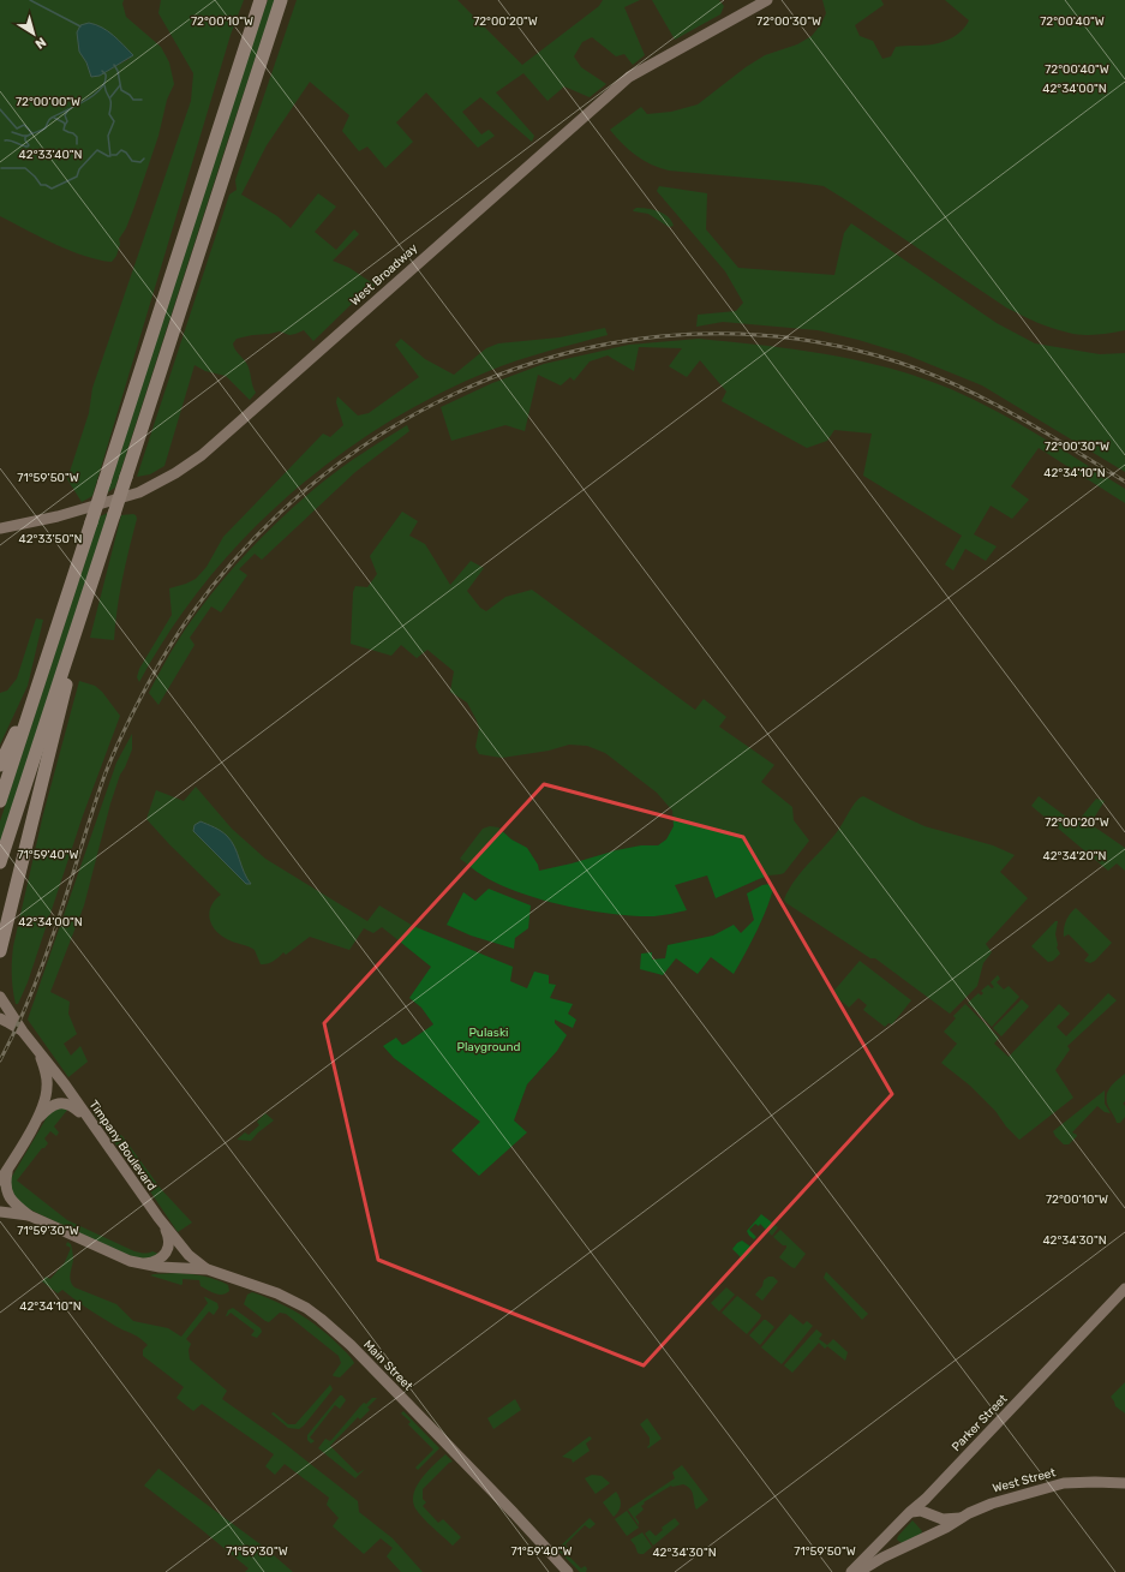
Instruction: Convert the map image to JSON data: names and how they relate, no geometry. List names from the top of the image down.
{
  "streets": {
    "main road": [
      "West Broadway",
      "Timpany Boulevard",
      "Main Street",
      "Parker Street",
      "West Street"
    ]
  },
  "crossings": [
    ["Timpany Boulevard", "Main Street"],
    ["Parker Street", "West Street"]
  ],
  "parks": ["Pulaski Playground"],
  "north": "bottom right",
  "coordinates": [
    "72°00'10\"W",
    "72°00'20\"W",
    "72°00'30\"W",
    "72°00'40\"W",
    "42°34'00\"N",
    "72°00'00\"W",
    "42°33'40\"N",
    "42°34'10\"N",
    "71°59'50\"W",
    "42°33'50\"N",
    "71°59'40\"W",
    "42°34'20\"N",
    "71°59'30\"W",
    "42°34'30\"N"
  ]
}
